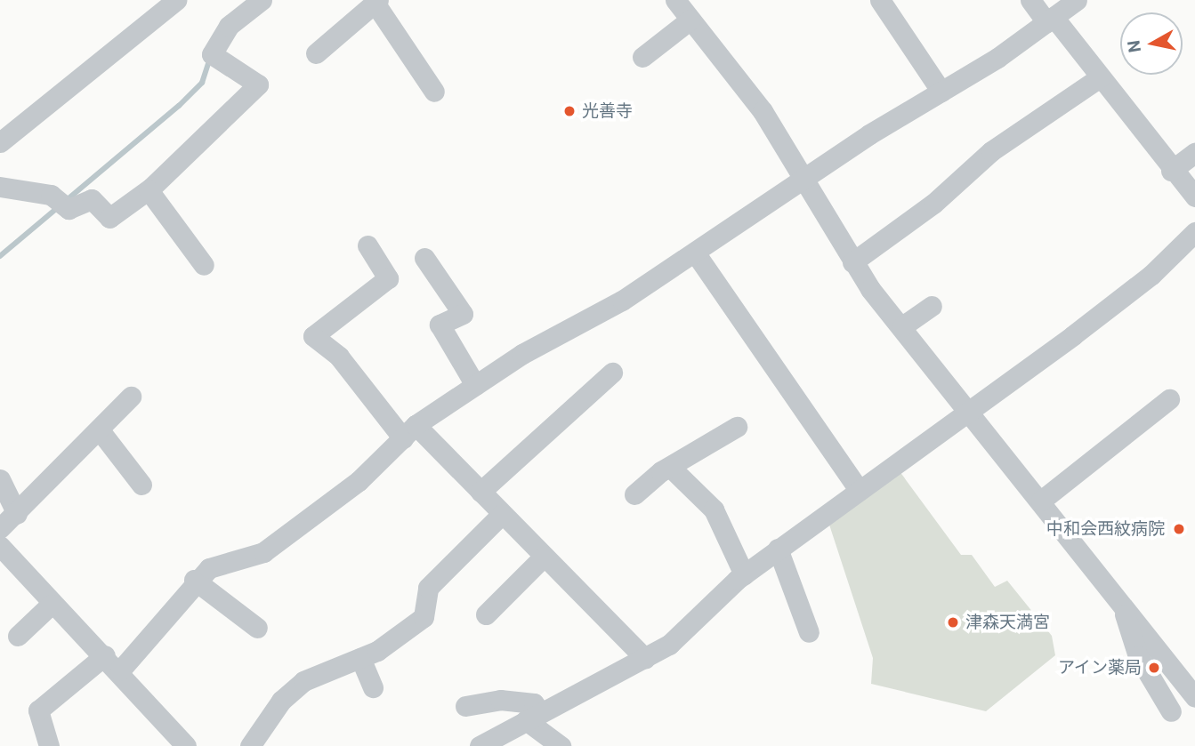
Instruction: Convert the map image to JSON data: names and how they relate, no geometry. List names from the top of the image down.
{
  "places": [
    "光善寺",
    "中和会西紋病院",
    "津森天満宮",
    "アイン薬局"
  ],
  "north": "left"
}
